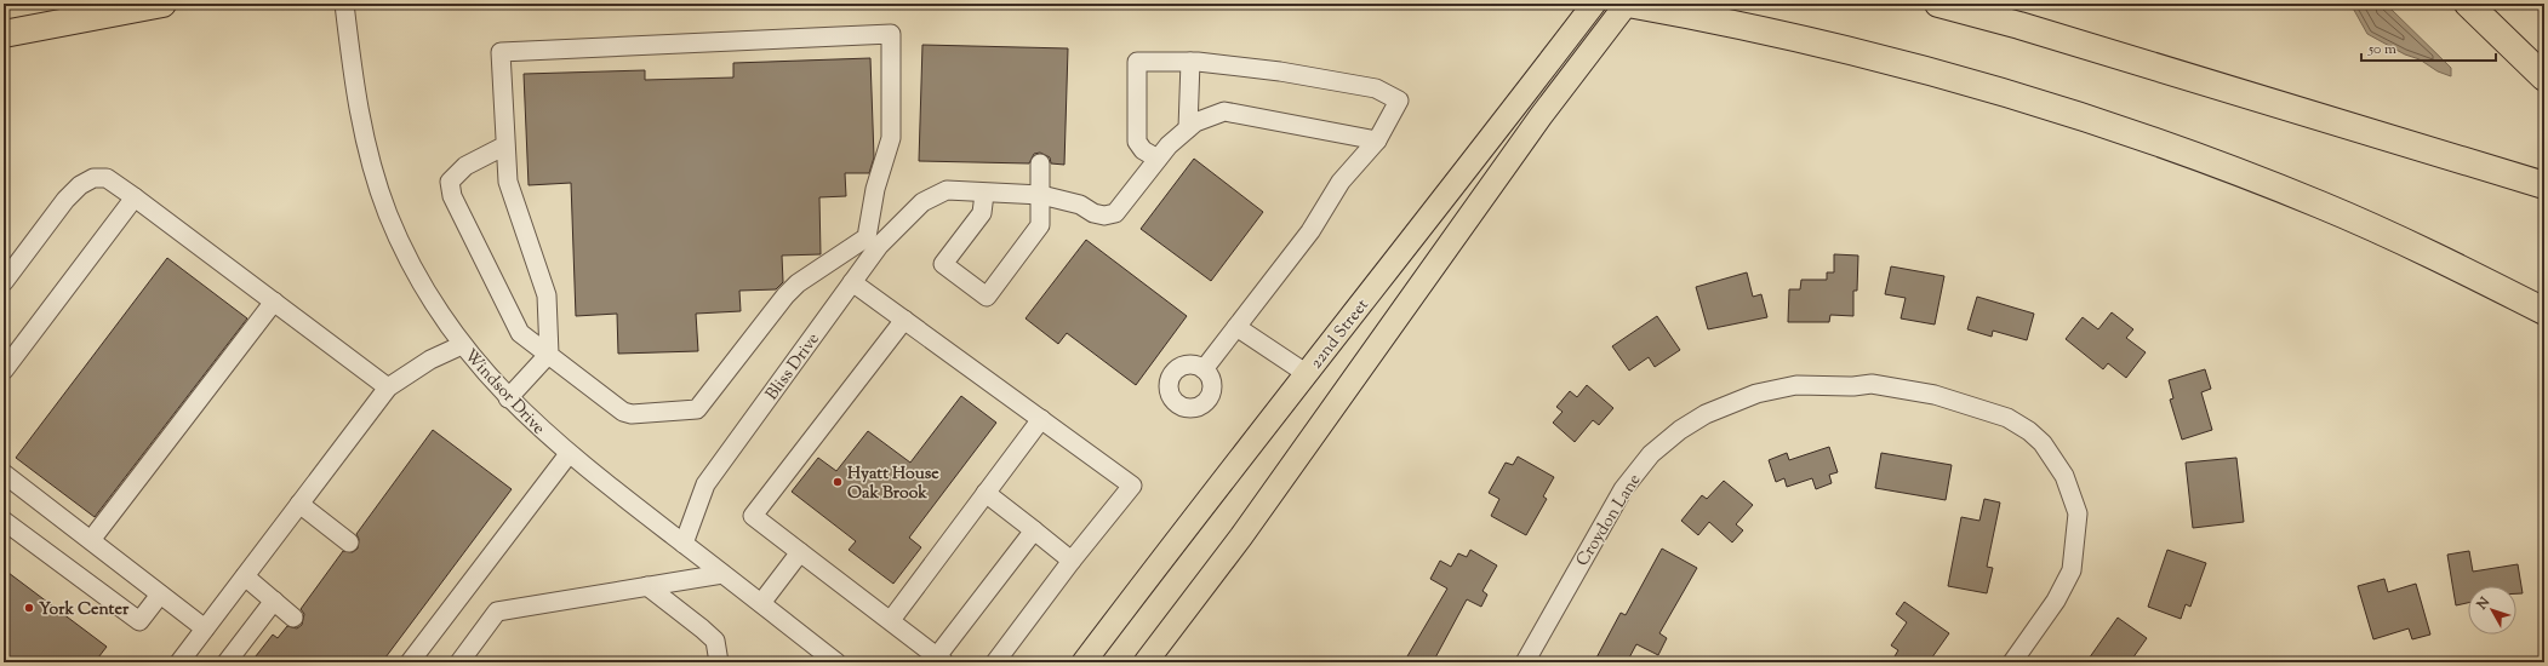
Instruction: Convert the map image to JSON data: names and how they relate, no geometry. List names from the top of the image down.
{
  "streets": {
    "main road": ["22nd Street"],
    "street": ["Bliss Drive", "Windsor Drive", "Croydon Lane"]
  },
  "crossings": [
    ["Bliss Drive", "Windsor Drive"]
  ],
  "places": ["Hyatt House Oak Brook", "York Center"],
  "scale_bar": "50 m",
  "north": "top left"
}
